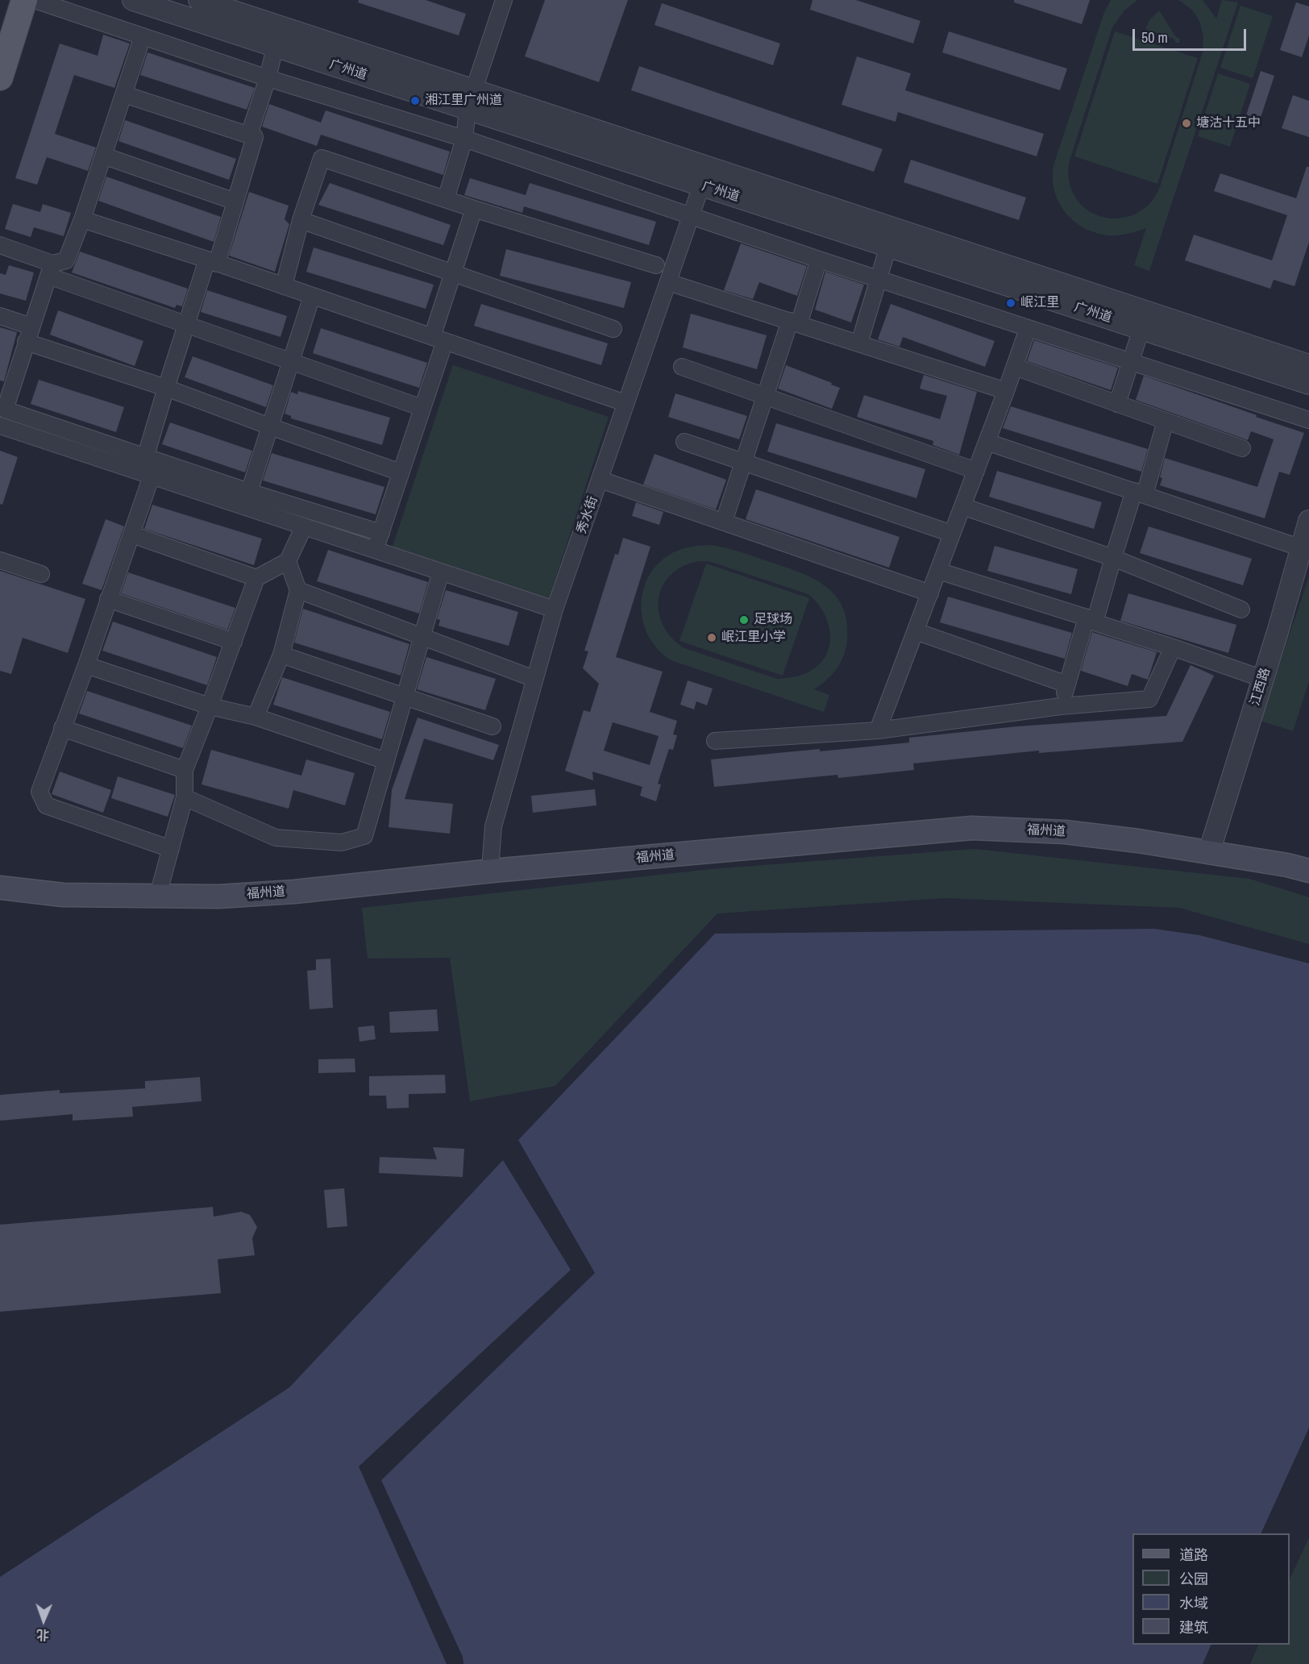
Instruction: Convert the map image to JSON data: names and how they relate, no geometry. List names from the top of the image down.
{
  "streets": {
    "main road": ["福州道"],
    "street": ["广州道", "秀水街", "江西路"]
  },
  "crossings": [
    ["广州道", "秀水街"],
    ["秀水街", "福州道"],
    ["江西路", "福州道"]
  ],
  "places": [
    "湘江里广州道",
    "塘沽十五中",
    "岷江里",
    "足球场",
    "岷江里小学"
  ],
  "legend": [
    "道路",
    "公园",
    "水域",
    "建筑"
  ],
  "scale_bar": "50 m",
  "north": "bottom"
}
